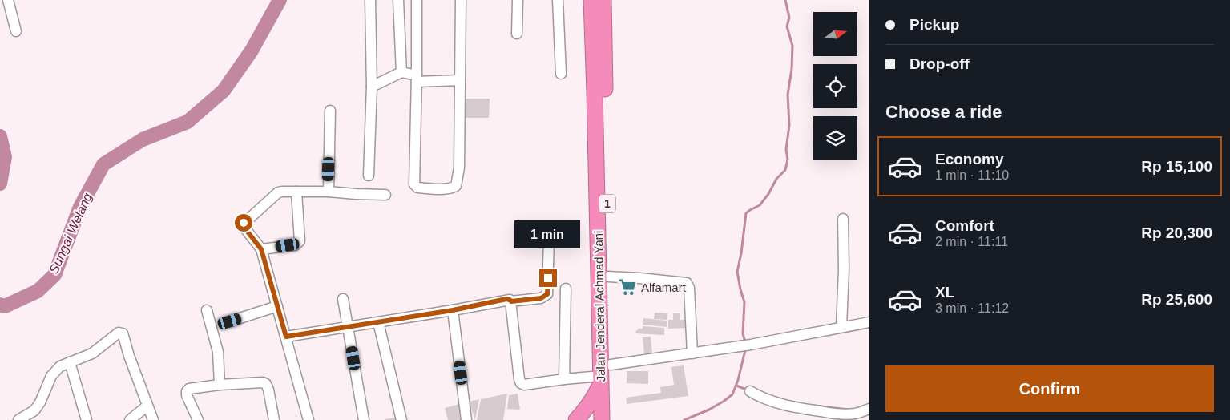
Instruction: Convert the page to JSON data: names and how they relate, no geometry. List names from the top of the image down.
{
  "streets": {
    "highway": ["1", "Jalan Jenderal Achmad Yani"]
  },
  "water": ["Sungai Welang"],
  "places": {
    "supermarket": ["Alfamart"]
  },
  "north": "right",
  "page": {
    "banner": ["Pickup", "Drop-off"],
    "heading": "Choose a ride",
    "list": [
      {
        "name": "Economy",
        "note": "1 min · 11:10",
        "value": "Rp 15,100"
      },
      {
        "name": "Comfort",
        "note": "2 min · 11:11",
        "value": "Rp 20,300"
      },
      {
        "name": "XL",
        "note": "3 min · 11:12",
        "value": "Rp 25,600"
      }
    ],
    "bubble": "1 min",
    "buttons": "Confirm"
  }
}
